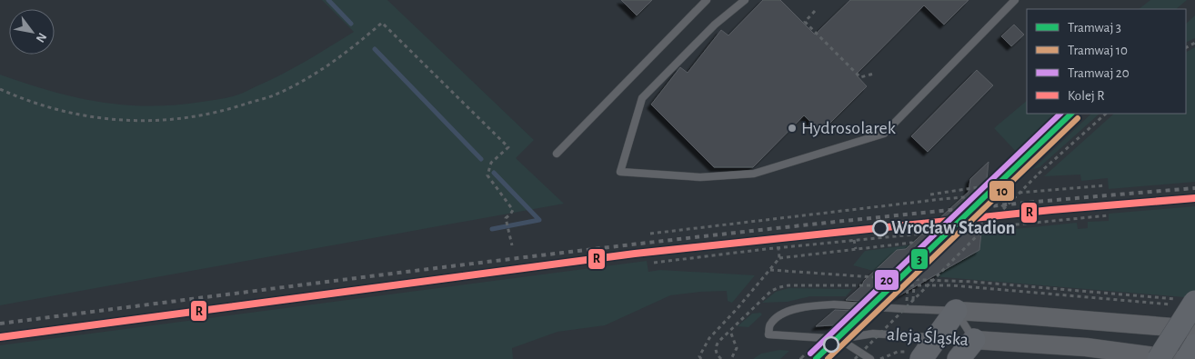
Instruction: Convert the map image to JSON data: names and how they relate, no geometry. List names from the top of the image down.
{
  "streets": {
    "street": ["aleja Śląska"]
  },
  "places": ["Hydrosolarek", "Wrocław Stadion"],
  "lines": [
    "tram line 3",
    "tram line 20",
    "tram line 10",
    "rail line R"
  ],
  "legend": [
    "Tramwaj 3",
    "Tramwaj 10",
    "Tramwaj 20",
    "Kolej R"
  ],
  "north": "bottom right"
}
